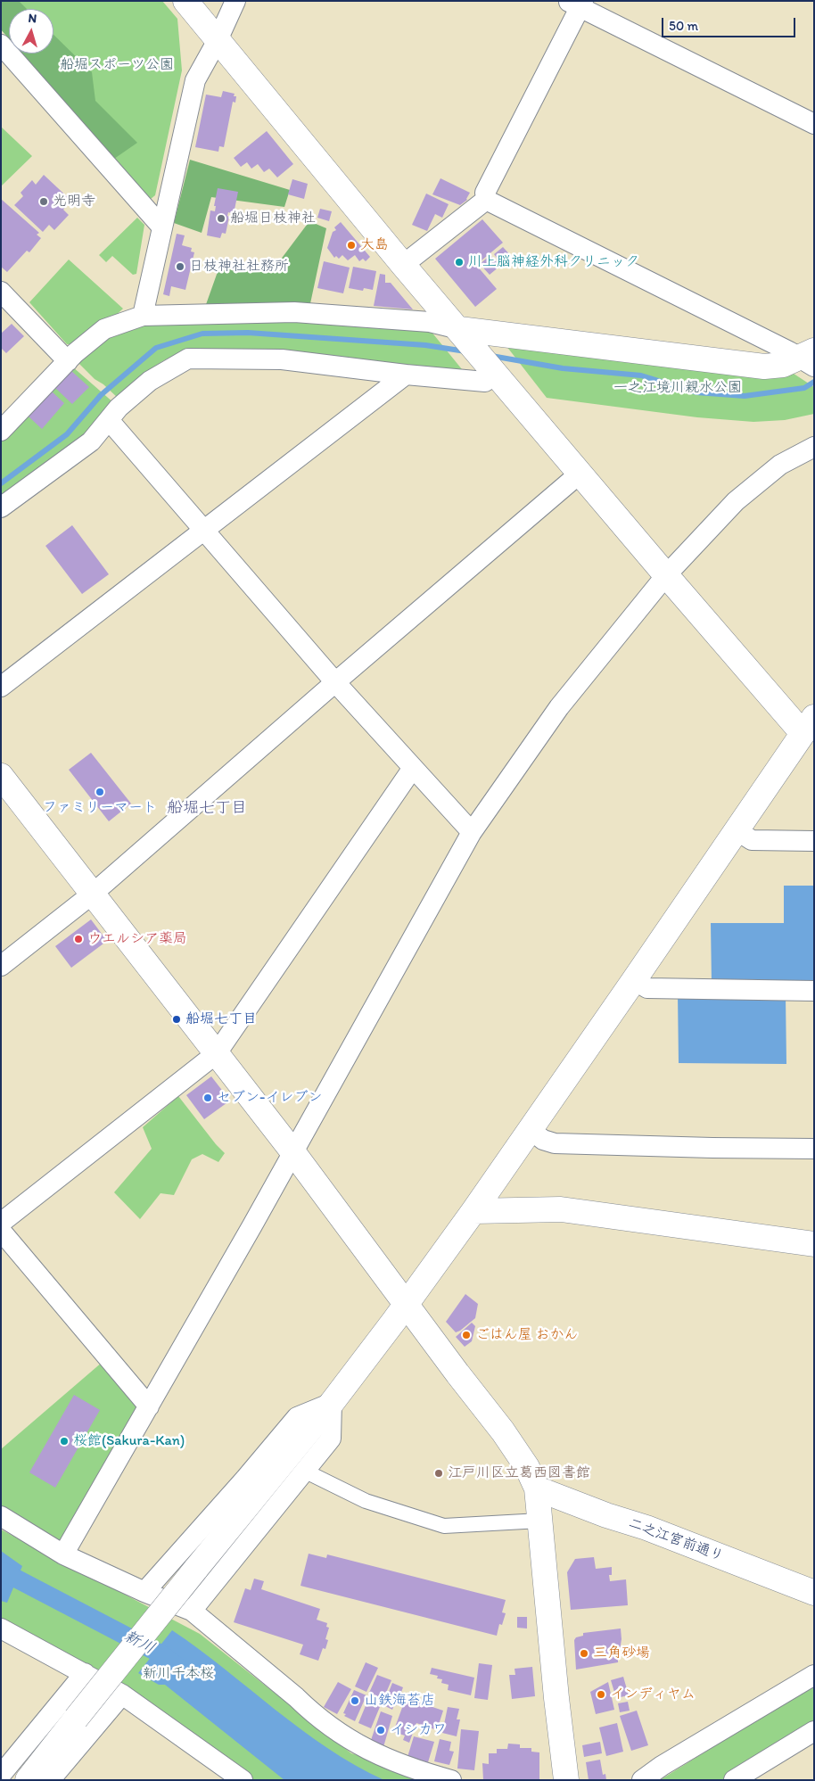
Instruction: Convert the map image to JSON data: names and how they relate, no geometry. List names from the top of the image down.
{
  "streets": {
    "street": ["二之江宮前通り"]
  },
  "districts": ["船堀七丁目"],
  "water": ["新川"],
  "parks": ["船堀スポーツ公園", "一之江境川親水公園", "新川千本桜"],
  "places": [
    "光明寺",
    "船堀日枝神社",
    "大島",
    "川上脳神経外科クリニック",
    "日枝神社社務所",
    "ファミリーマート",
    "ウエルシア薬局",
    "船堀七丁目",
    "セブン-イレブン",
    "ごはん屋 おかん",
    "桜館(Sakura-Kan)",
    "江戸川区立葛西図書館",
    "三角砂場",
    "インディヤム",
    "山鉄海苔店",
    "イシカワ"
  ],
  "scale_bar": "50 m",
  "north": "top"
}
